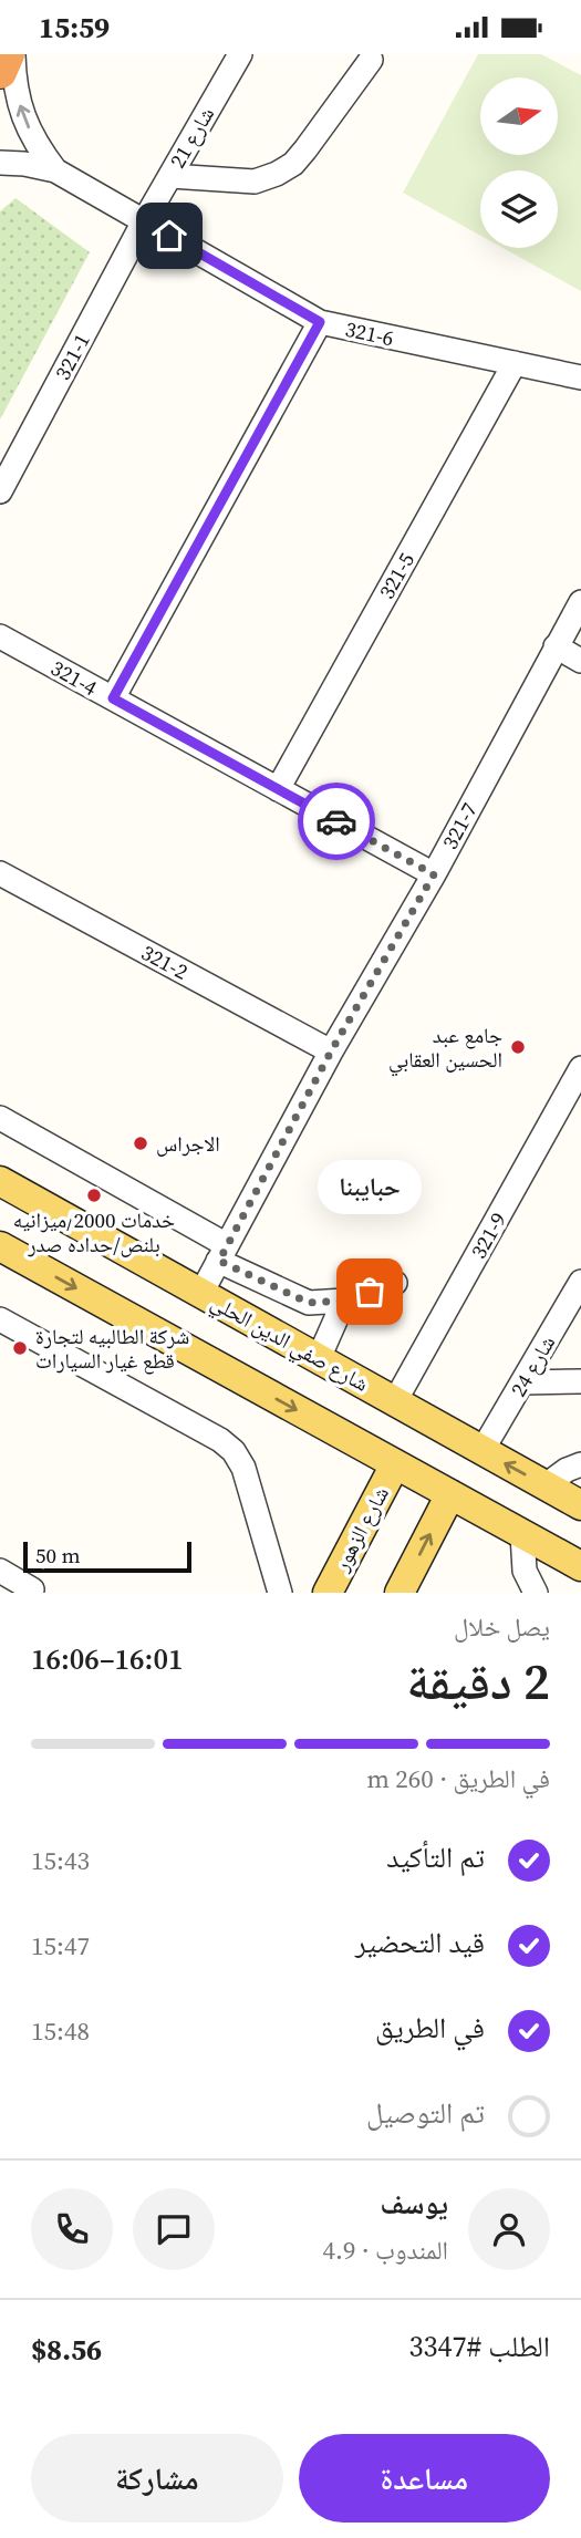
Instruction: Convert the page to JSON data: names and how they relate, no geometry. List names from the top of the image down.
{
  "streets": {
    "main road": ["شارع صفي الدين الحلي", "شارع الزهور"],
    "street": [
      "شارع 21",
      "321-6",
      "321-1",
      "321-5",
      "321-4",
      "321-7",
      "321-2",
      "321-9",
      "شارع 24"
    ]
  },
  "crossings": [
    ["شارع 21", "321-6"],
    ["شارع 21", "321-1"],
    ["321-6", "321-1"],
    ["321-6", "321-5"],
    ["321-5", "321-4"],
    ["321-4", "321-7"],
    ["321-7", "321-2"],
    ["321-7", "شارع صفي الدين الحلي"],
    ["321-9", "شارع صفي الدين الحلي"],
    ["شارع صفي الدين الحلي", "شارع 24"]
  ],
  "places": [
    "جامع عبد الحسين العقابي",
    "الاجراس",
    "خدمات 2000/ميزانيه بلنص/حداده صدر",
    "حبايبنا",
    "شركة الطالبيه لتجارة قطع غيار السيارات"
  ],
  "scale_bar": "50 m",
  "north": "right",
  "page": {
    "status": "15:59",
    "bubble": "حبايبنا",
    "scale": "50 m",
    "heading": ["2 دقيقة", "يصل خلال", "16:01–16:06"],
    "panel": [
      "يوسف",
      "المندوب · 4.9",
      "الطلب #3347",
      "$8.56"
    ],
    "bar": "في الطريق · 260 m",
    "list": [
      ["تم التأكيد", "15:43"],
      ["قيد التحضير", "15:47"],
      ["في الطريق", "15:48"],
      "تم التوصيل"
    ],
    "buttons": ["مساعدة", "مشاركة"]
  }
}
